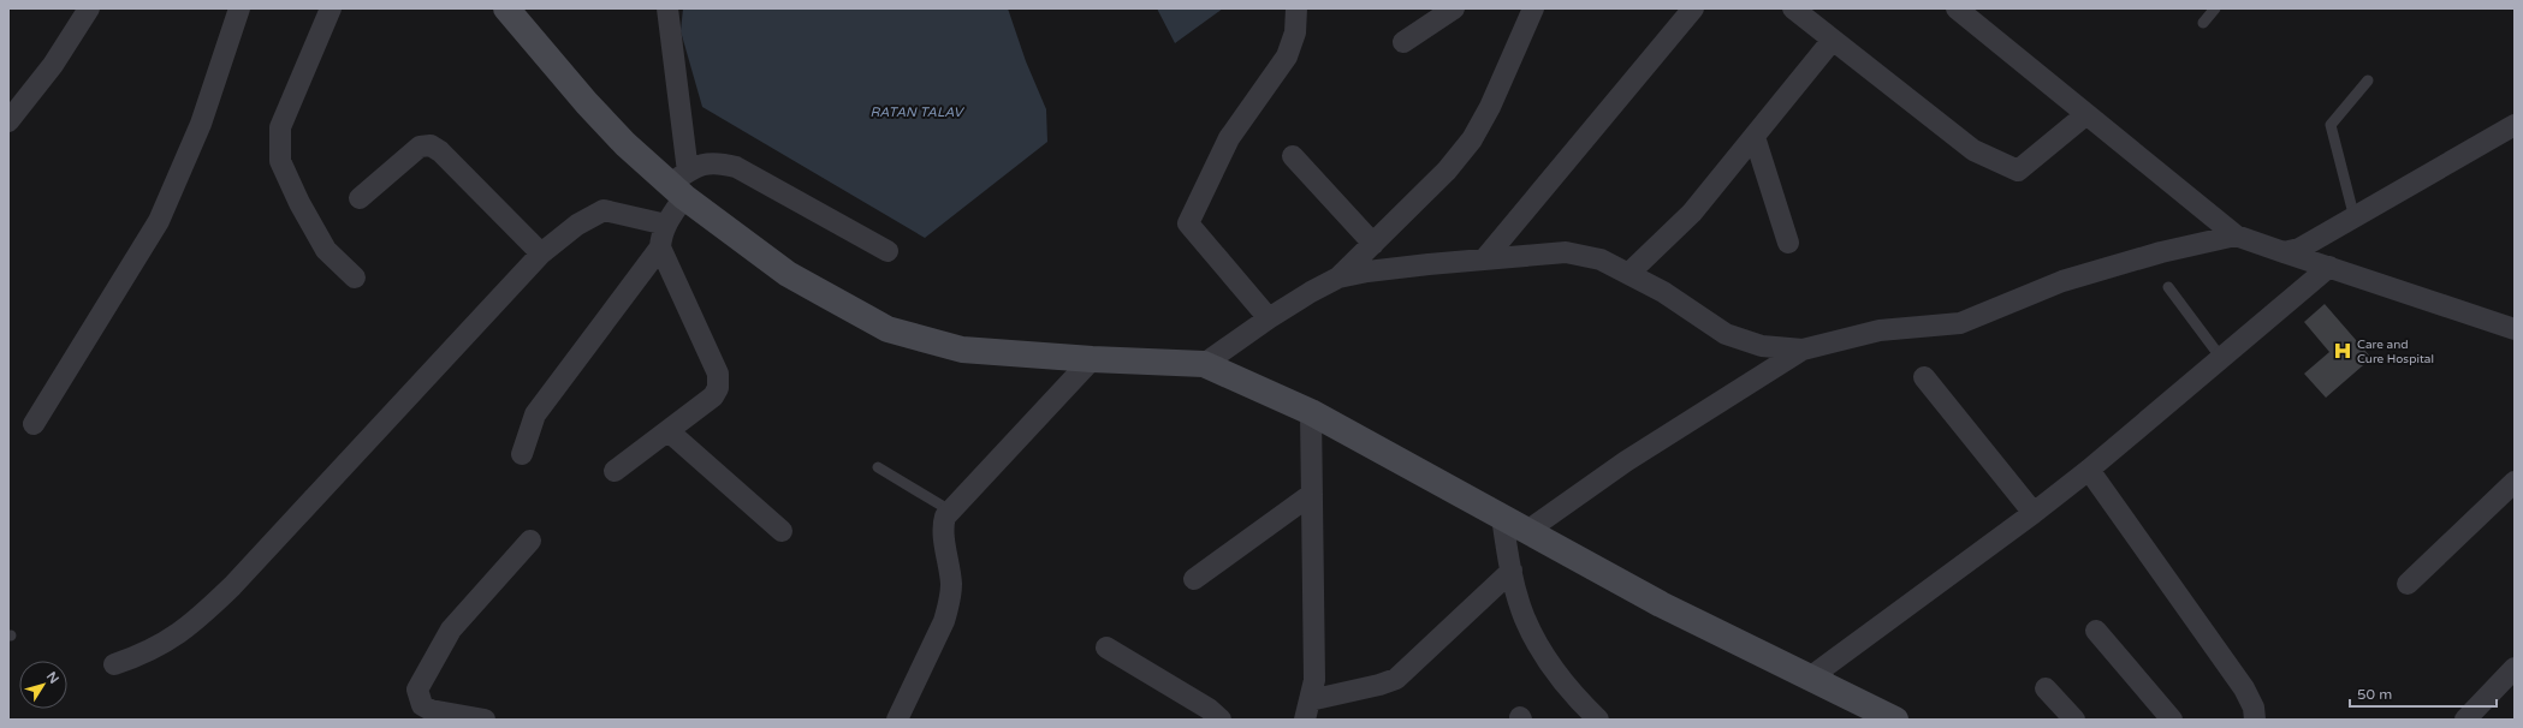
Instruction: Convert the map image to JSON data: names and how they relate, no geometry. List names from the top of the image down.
{
  "water": ["RATAN TALAV"],
  "places": {
    "hospital": ["Care and Cure Hospital"]
  },
  "scale_bar": "50 m",
  "north": "top right"
}
